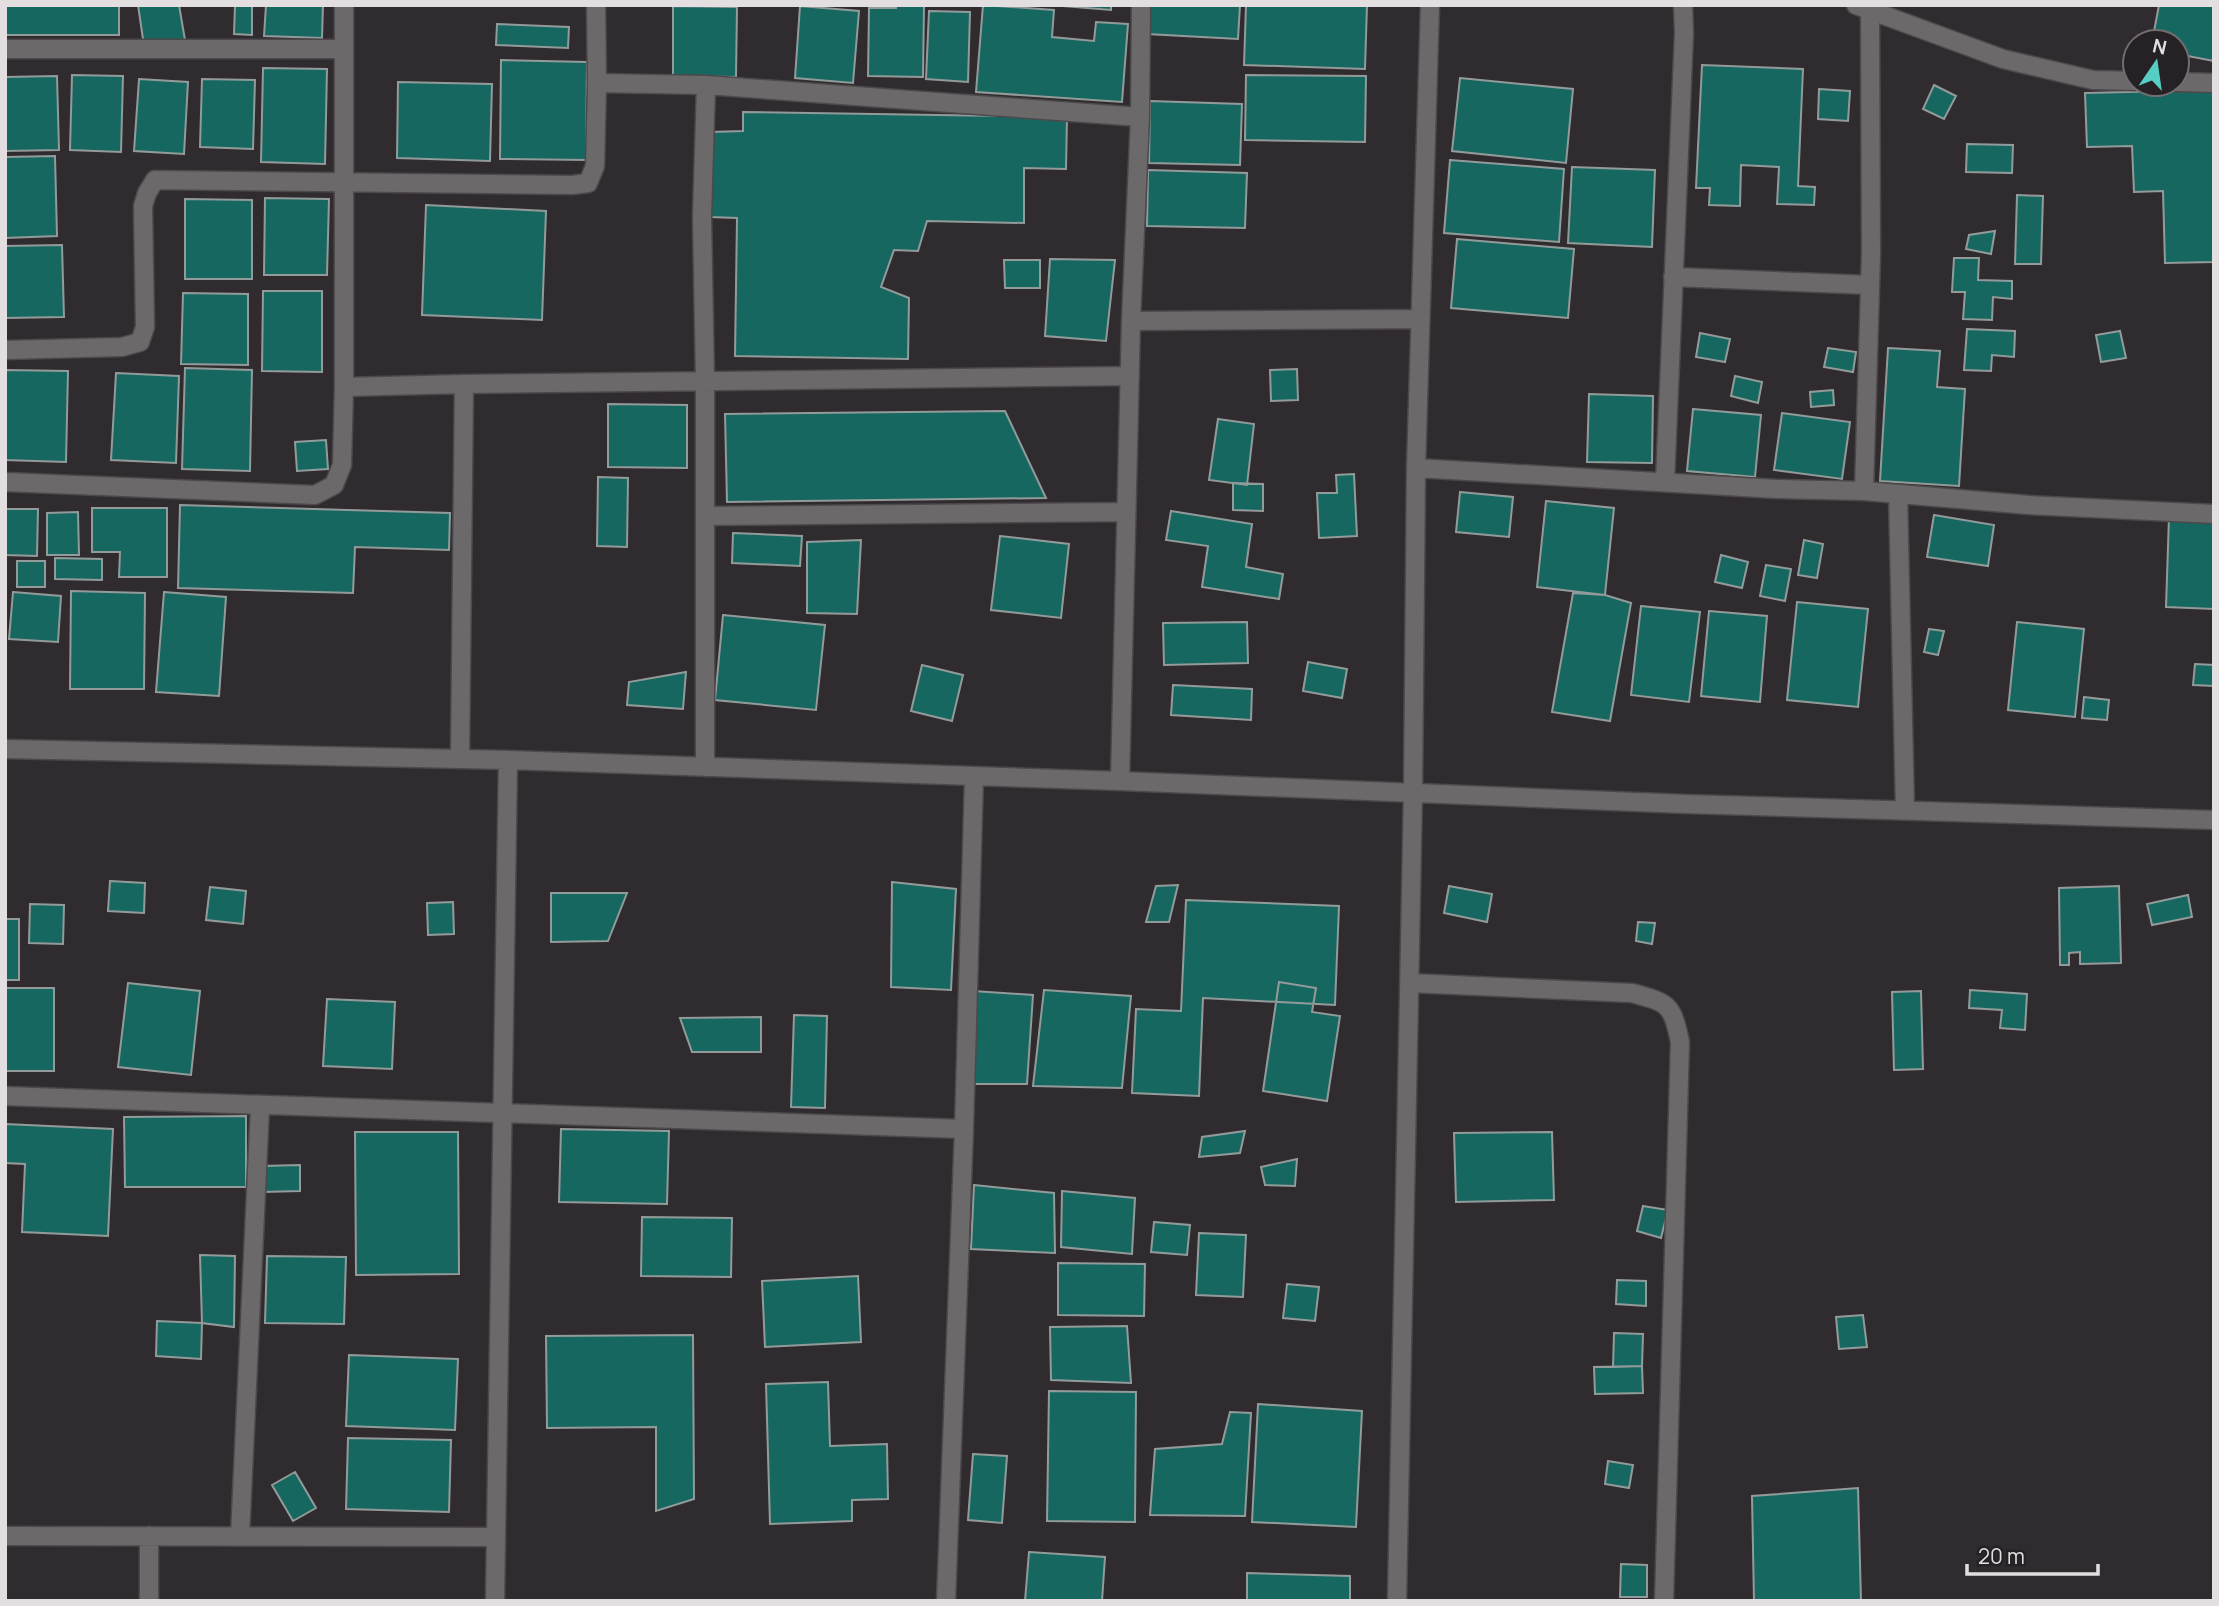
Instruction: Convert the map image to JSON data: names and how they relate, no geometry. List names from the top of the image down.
{
  "scale_bar": "20 m",
  "north": "top"
}
